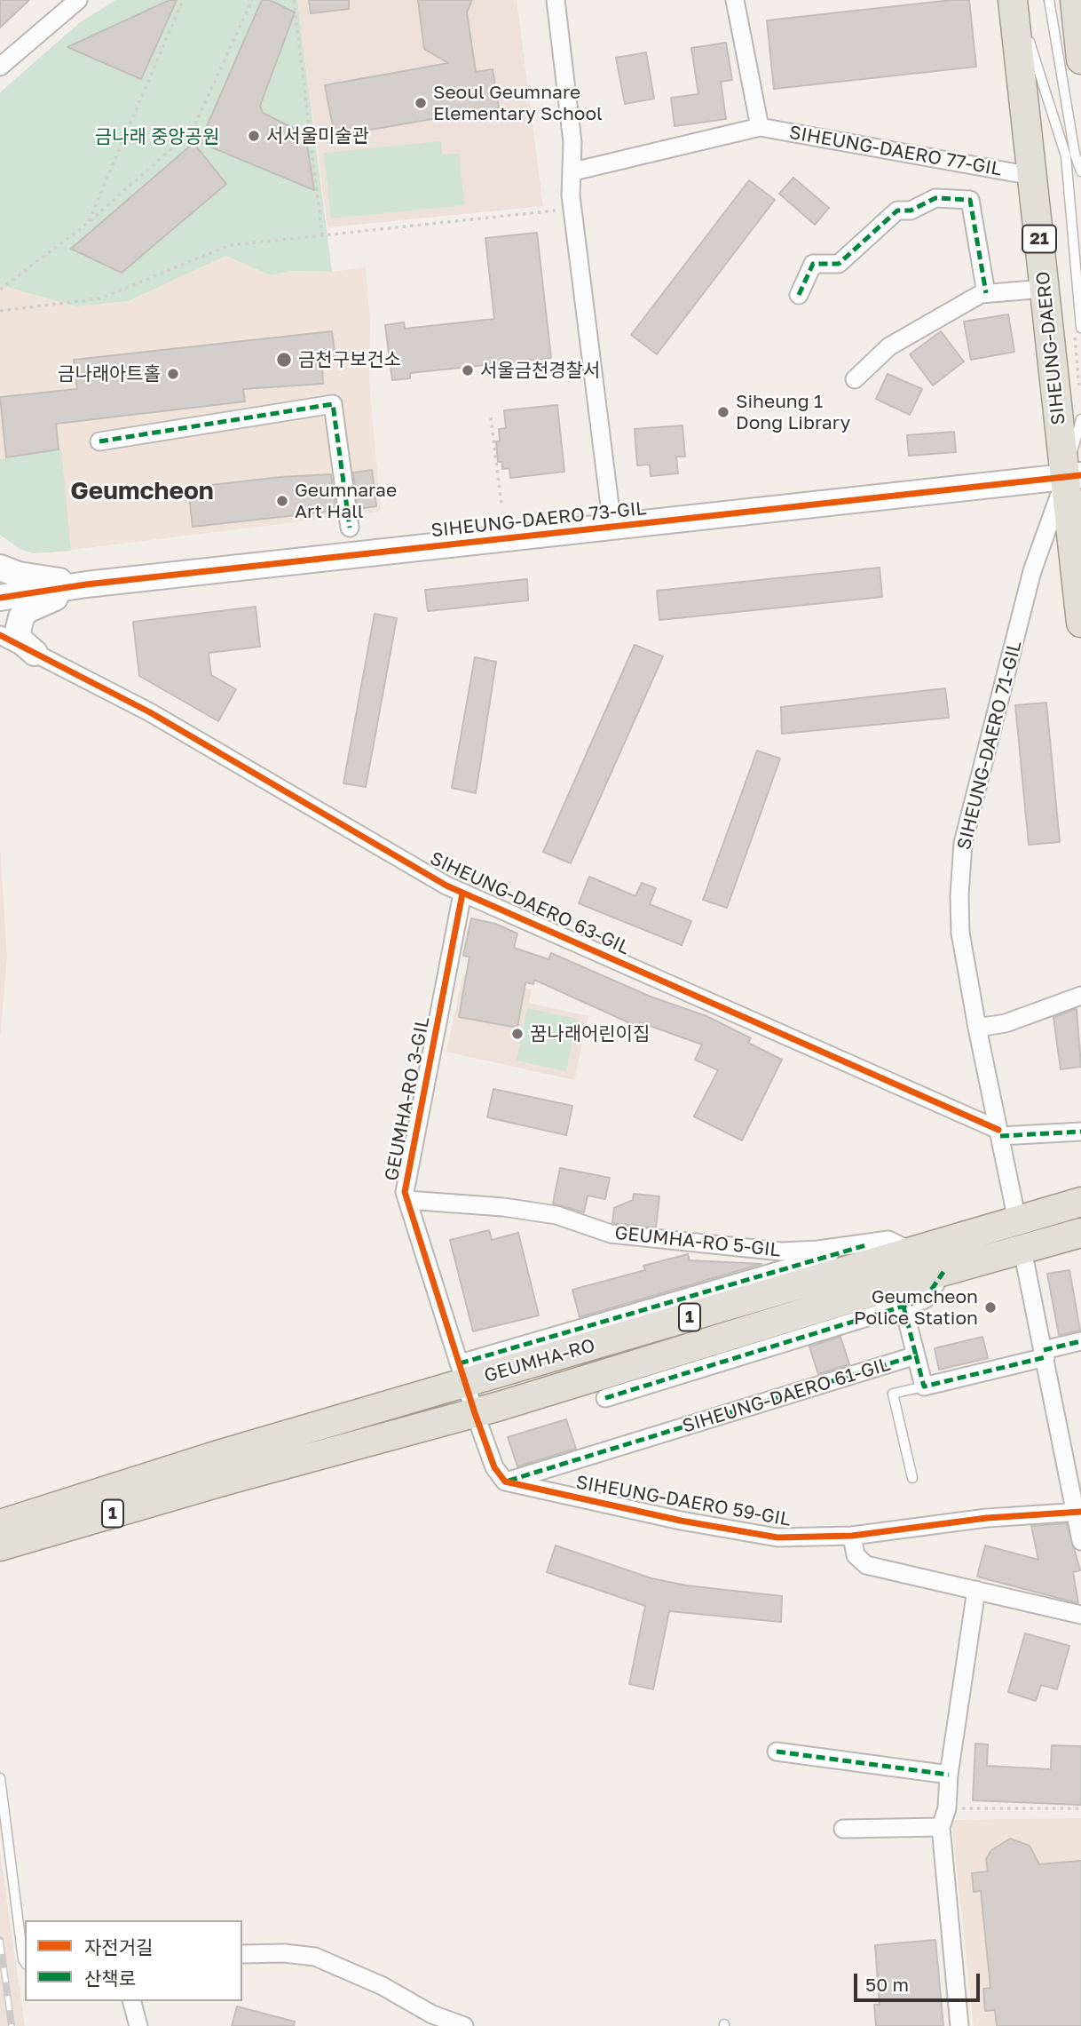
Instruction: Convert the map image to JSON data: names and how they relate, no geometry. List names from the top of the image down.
{
  "streets": {
    "main road": [
      "21",
      "SIHEUNG-DAERO",
      "1",
      "GEUMHA-RO"
    ],
    "street": [
      "SIHEUNG-DAERO 77-GIL",
      "SIHEUNG-DAERO 73-GIL",
      "SIHEUNG-DAERO 71-GIL",
      "SIHEUNG-DAERO 63-GIL",
      "GEUMHA-RO 3-GIL",
      "GEUMHA-RO 5-GIL",
      "SIHEUNG-DAERO 61-GIL",
      "SIHEUNG-DAERO 59-GIL"
    ]
  },
  "crossings": [
    ["SIHEUNG-DAERO 77-GIL", "SIHEUNG-DAERO"],
    ["SIHEUNG-DAERO", "SIHEUNG-DAERO 73-GIL"],
    ["SIHEUNG-DAERO", "SIHEUNG-DAERO 71-GIL"],
    ["SIHEUNG-DAERO 73-GIL", "SIHEUNG-DAERO 71-GIL"],
    ["SIHEUNG-DAERO 71-GIL", "SIHEUNG-DAERO 63-GIL"],
    ["SIHEUNG-DAERO 63-GIL", "GEUMHA-RO 3-GIL"],
    ["GEUMHA-RO 3-GIL", "GEUMHA-RO 5-GIL"],
    ["GEUMHA-RO 3-GIL", "GEUMHA-RO"],
    ["GEUMHA-RO 5-GIL", "GEUMHA-RO"],
    ["SIHEUNG-DAERO 61-GIL", "SIHEUNG-DAERO 59-GIL"]
  ],
  "districts": ["Geumcheon"],
  "parks": ["금나래 중앙공원"],
  "places": [
    "Seoul Geumnare Elementary School",
    "서서울미술관",
    "금천구보건소",
    "서울금천경찰서",
    "금나래아트홀",
    "Siheung 1 Dong Library",
    "Geumnarae Art Hall",
    "꿈나래어린이집",
    "Geumcheon Police Station"
  ],
  "legend": ["자전거길", "산책로"],
  "scale_bar": "50 m"
}
